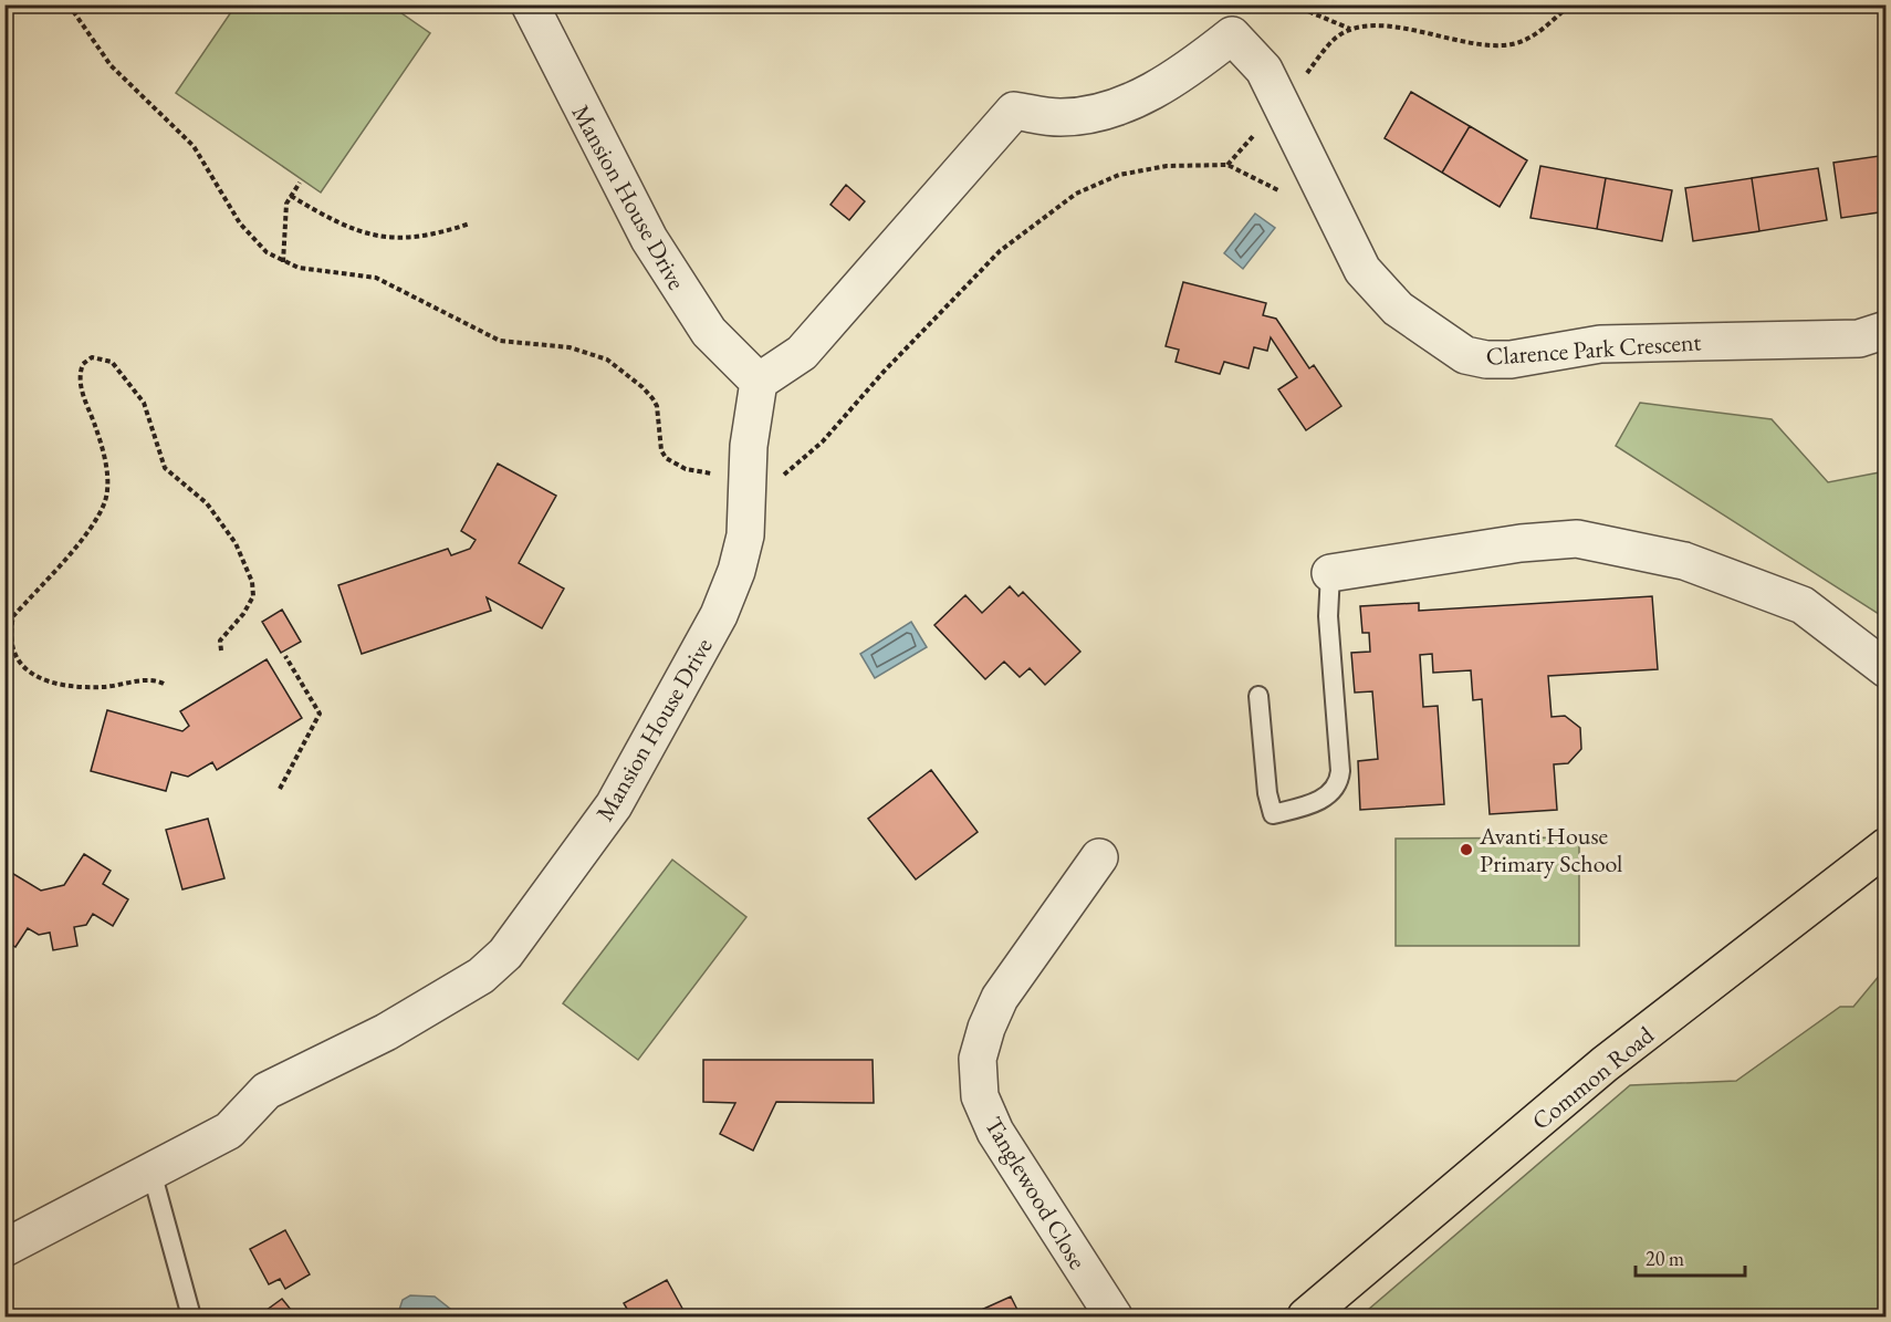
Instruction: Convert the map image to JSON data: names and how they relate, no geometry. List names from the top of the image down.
{
  "streets": {
    "main road": ["Common Road"],
    "street": ["Mansion House Drive", "Clarence Park Crescent", "Tanglewood Close"]
  },
  "crossings": [
    ["Mansion House Drive", "Clarence Park Crescent"]
  ],
  "places": ["Avanti House Primary School"],
  "scale_bar": "20 m"
}
